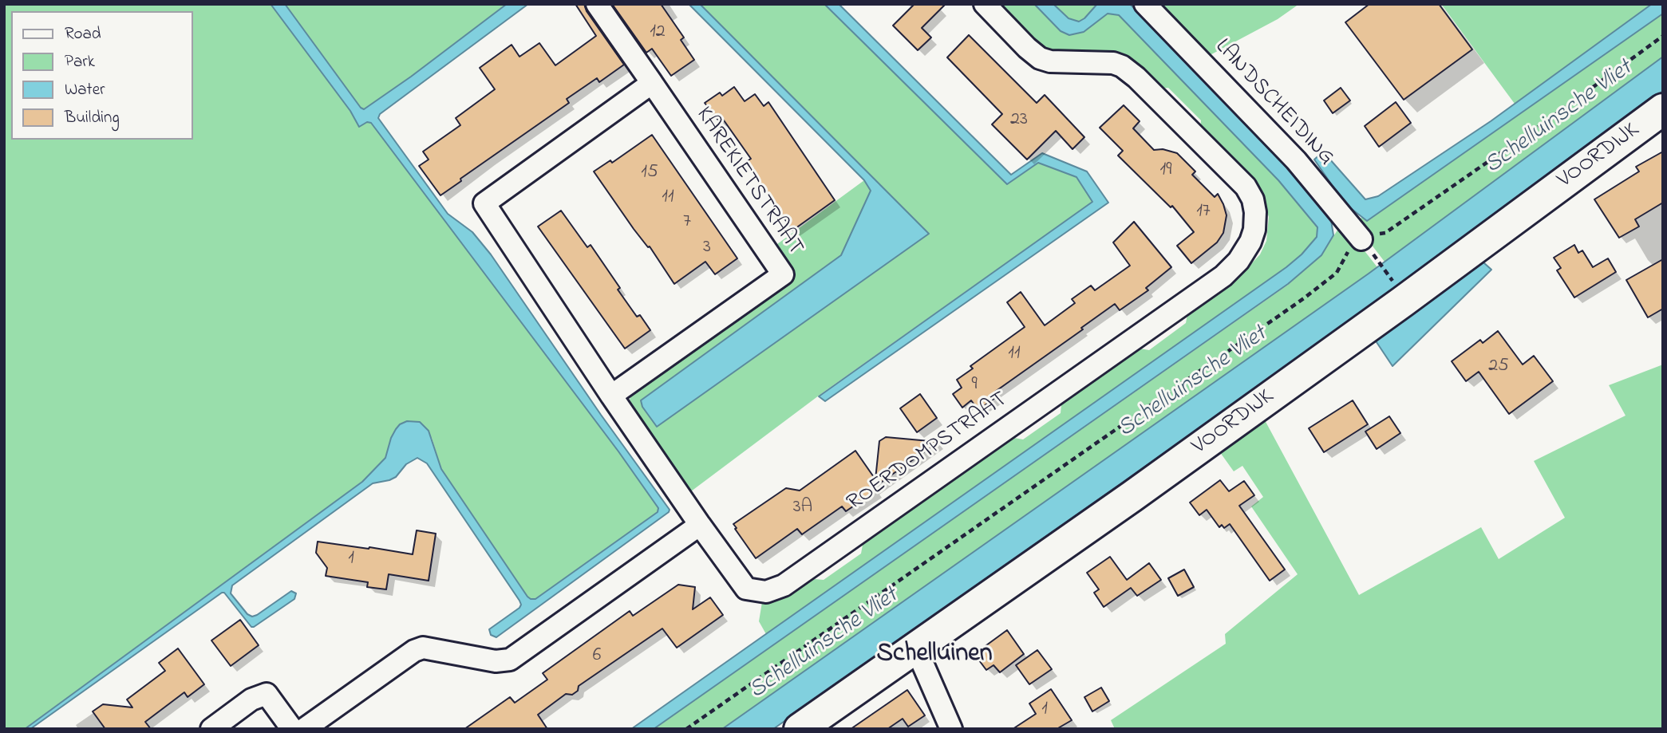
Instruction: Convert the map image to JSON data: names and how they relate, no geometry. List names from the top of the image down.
{
  "streets": {
    "street": [
      "LANDSCHEIDING",
      "VOORDIJK",
      "KAREKIETSTRAAT",
      "ROERDOMPSTRAAT"
    ]
  },
  "districts": ["Schelluinen"],
  "water": ["Schelluinsche Vliet"],
  "house_numbers": [
    "12",
    "23",
    "19",
    "15",
    "11",
    "17",
    "7",
    "3",
    "11",
    "25",
    "9",
    "3A",
    "1",
    "6",
    "1"
  ],
  "legend": [
    "Road",
    "Park",
    "Water",
    "Building"
  ]
}
